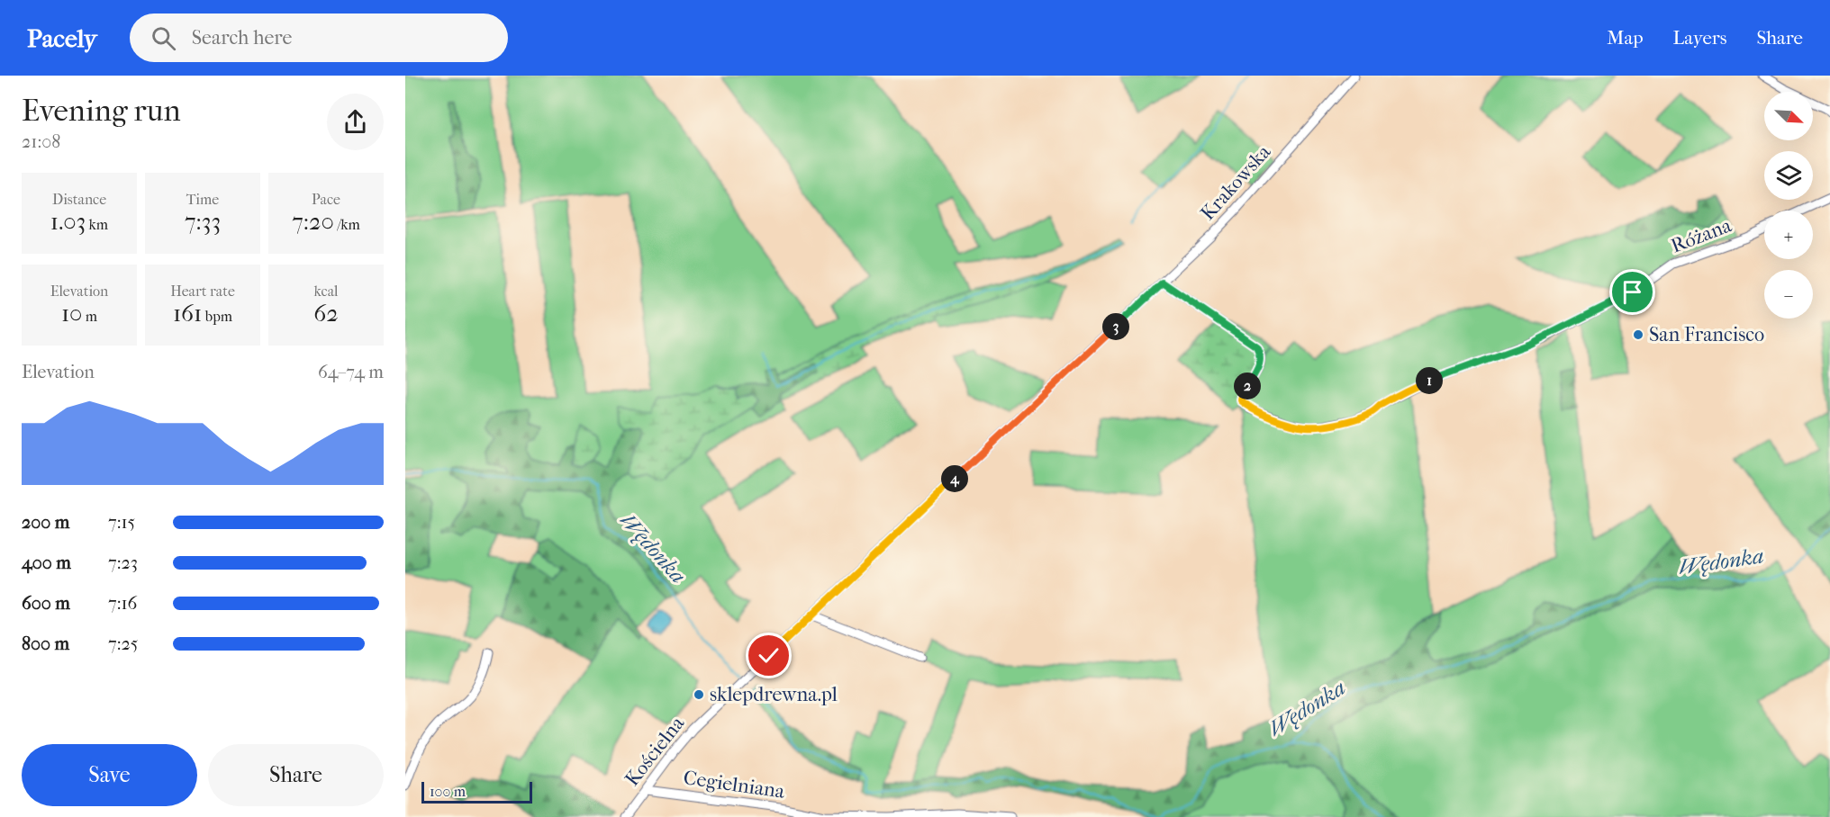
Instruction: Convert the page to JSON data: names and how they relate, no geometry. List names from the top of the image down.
{
  "streets": {
    "street": [
      "Krakowska",
      "Różana",
      "Kościelna",
      "Cegielniana"
    ]
  },
  "crossings": [
    ["Krakowska", "Różana"],
    ["Krakowska", "Kościelna"],
    ["Kościelna", "Cegielniana"]
  ],
  "water": ["Wędonka"],
  "places": ["San Francisco", "sklepdrewna.pl"],
  "scale_bar": "100 m",
  "north": "bottom right",
  "page": {
    "header": "Pacely",
    "search": "Search here",
    "nav": ["Map", "Layers", "Share"],
    "heading": ["Evening run", "21:08"],
    "map_buttons": ["+", "−"],
    "stats": [
      ["Distance", "1.03 km"],
      ["Time", "7:33"],
      ["Pace", "7:20 /km"],
      ["Elevation", "10 m"],
      ["Heart rate", "161 bpm"],
      ["kcal", "62"]
    ],
    "pins": [
      "3",
      "1",
      "2",
      "4"
    ],
    "chart": ["Elevation", "64–74 m"],
    "list": [
      {
        "name": "200 m",
        "note": "7:15"
      },
      {
        "name": "400 m",
        "note": "7:23"
      },
      {
        "name": "600 m",
        "note": "7:16"
      },
      {
        "name": "800 m",
        "note": "7:25"
      }
    ],
    "buttons": ["Save", "Share"],
    "scale": "100 m"
  }
}
